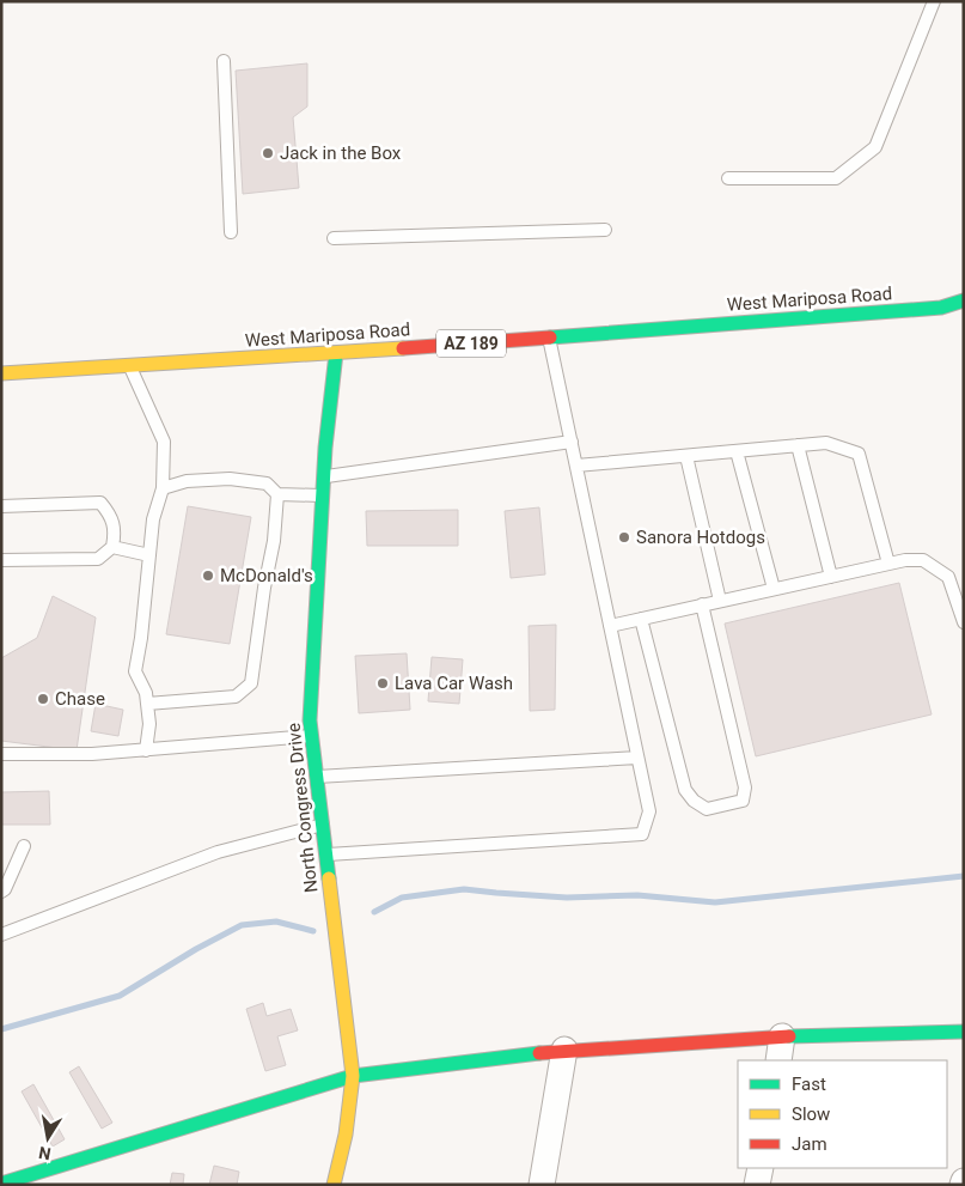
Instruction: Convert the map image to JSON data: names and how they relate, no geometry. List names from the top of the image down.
{
  "streets": {
    "street": ["West Mariposa Road", "AZ 189", "North Congress Drive"]
  },
  "crossings": [
    ["West Mariposa Road", "North Congress Drive"]
  ],
  "places": [
    "Jack in the Box",
    "Sanora Hotdogs",
    "McDonald's",
    "Lava Car Wash",
    "Chase"
  ],
  "legend": ["Fast", "Slow", "Jam"],
  "north": "bottom"
}
